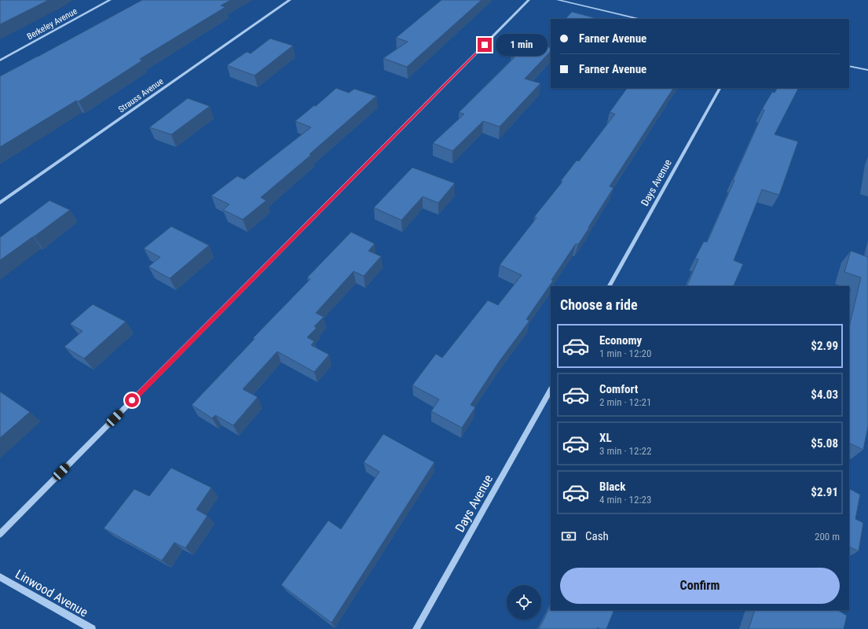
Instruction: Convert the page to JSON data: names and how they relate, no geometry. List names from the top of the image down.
{
  "streets": {
    "street": [
      "Berkeley Avenue",
      "Strauss Avenue",
      "Days Avenue",
      "Linwood Avenue"
    ]
  },
  "page": {
    "banner": ["Farner Avenue", "Farner Avenue"],
    "bubble": "1 min",
    "heading": "Choose a ride",
    "list": [
      {
        "name": "Economy",
        "note": "1 min · 12:20",
        "value": "$2.99"
      },
      {
        "name": "Comfort",
        "note": "2 min · 12:21",
        "value": "$4.03"
      },
      {
        "name": "XL",
        "note": "3 min · 12:22",
        "value": "$5.08"
      },
      {
        "name": "Black",
        "note": "4 min · 12:23",
        "value": "$2.91"
      }
    ],
    "pay": ["Cash", "200 m"],
    "buttons": "Confirm"
  }
}
